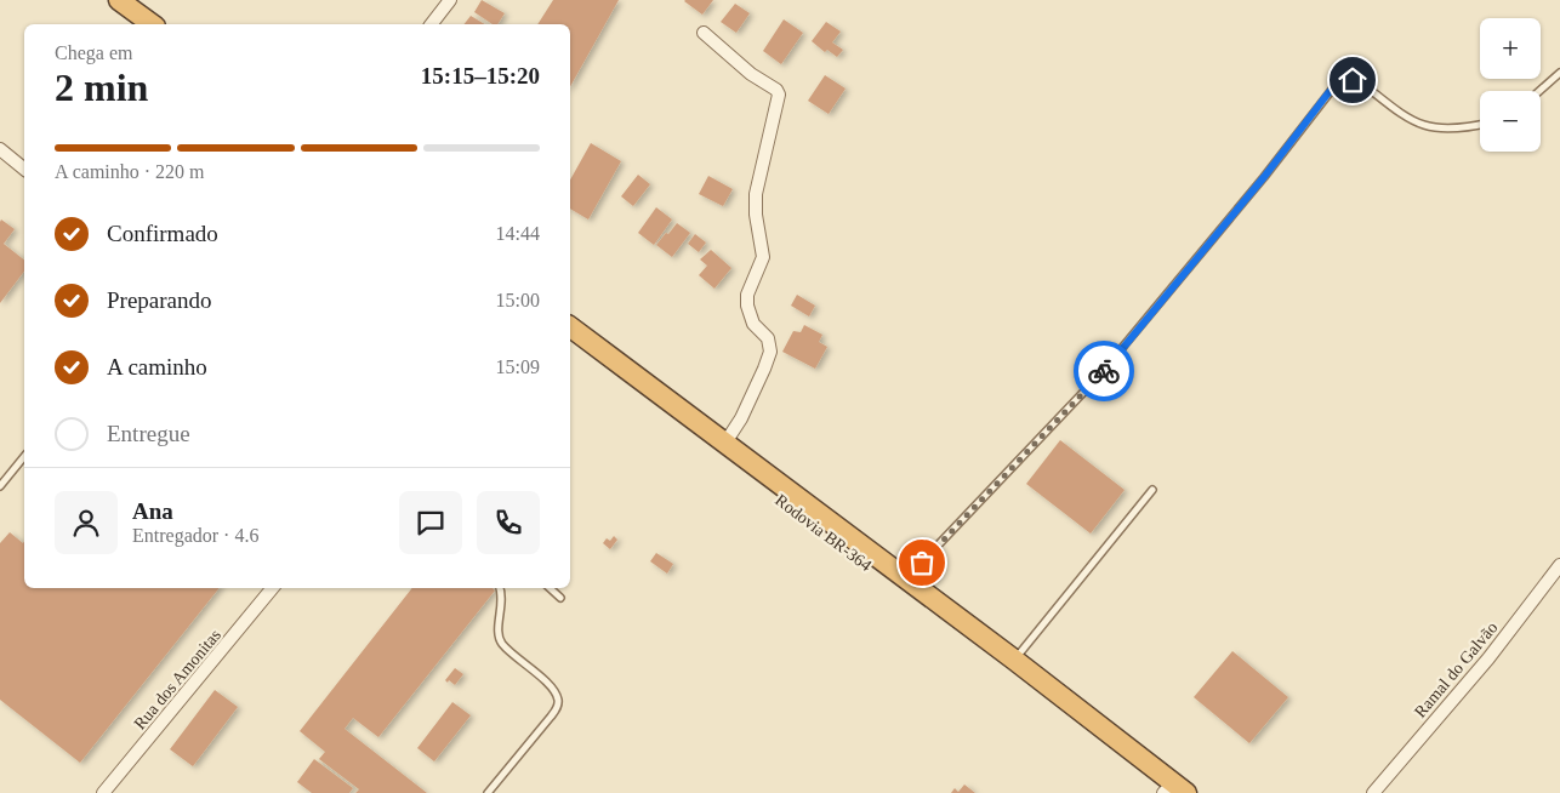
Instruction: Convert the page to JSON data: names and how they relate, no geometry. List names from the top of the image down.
{
  "streets": {
    "highway": ["Rodovia BR-364"],
    "street": ["Ramal do Galvão", "Rua dos Amonitas"]
  },
  "page": {
    "map_buttons": ["+", "−"],
    "heading": ["2 min", "Chega em", "15:15–15:20"],
    "panel": ["Ana", "Entregador · 4.6"],
    "bar": "A caminho · 220 m",
    "list": [
      ["Confirmado", "14:44"],
      ["Preparando", "15:00"],
      ["A caminho", "15:09"],
      "Entregue"
    ]
  }
}
